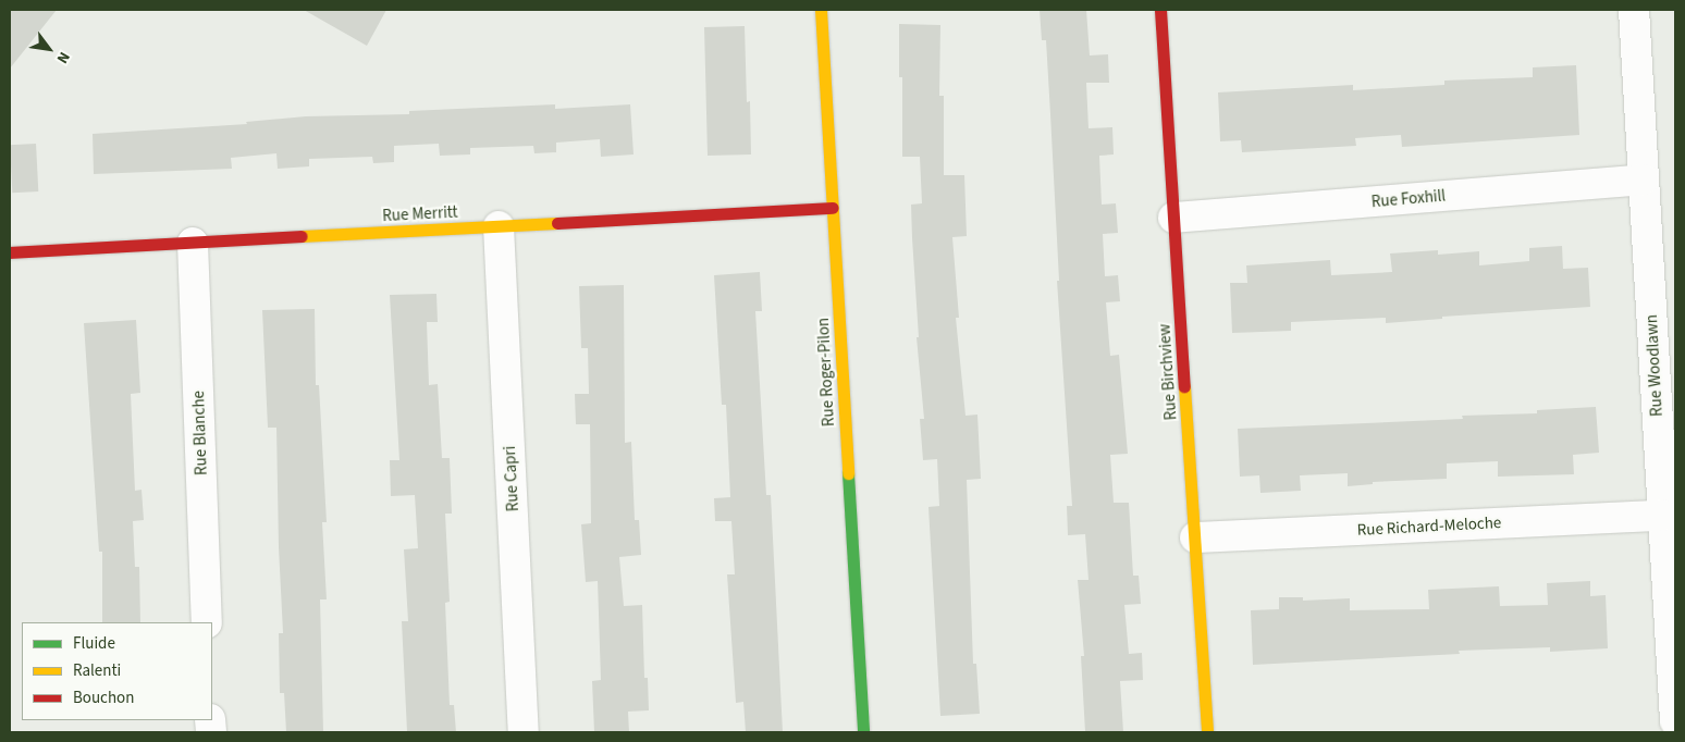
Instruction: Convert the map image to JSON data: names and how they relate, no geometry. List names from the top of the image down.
{
  "streets": {
    "street": [
      "Rue Foxhill",
      "Rue Merritt",
      "Rue Woodlawn",
      "Rue Roger-Pilon",
      "Rue Birchview",
      "Rue Blanche",
      "Rue Capri",
      "Rue Richard-Meloche"
    ]
  },
  "crossings": [
    ["Rue Foxhill", "Rue Woodlawn"],
    ["Rue Foxhill", "Rue Birchview"],
    ["Rue Merritt", "Rue Roger-Pilon"],
    ["Rue Merritt", "Rue Blanche"],
    ["Rue Merritt", "Rue Capri"],
    ["Rue Woodlawn", "Rue Richard-Meloche"],
    ["Rue Birchview", "Rue Richard-Meloche"]
  ],
  "legend": ["Fluide", "Ralenti", "Bouchon"],
  "north": "bottom right"
}
